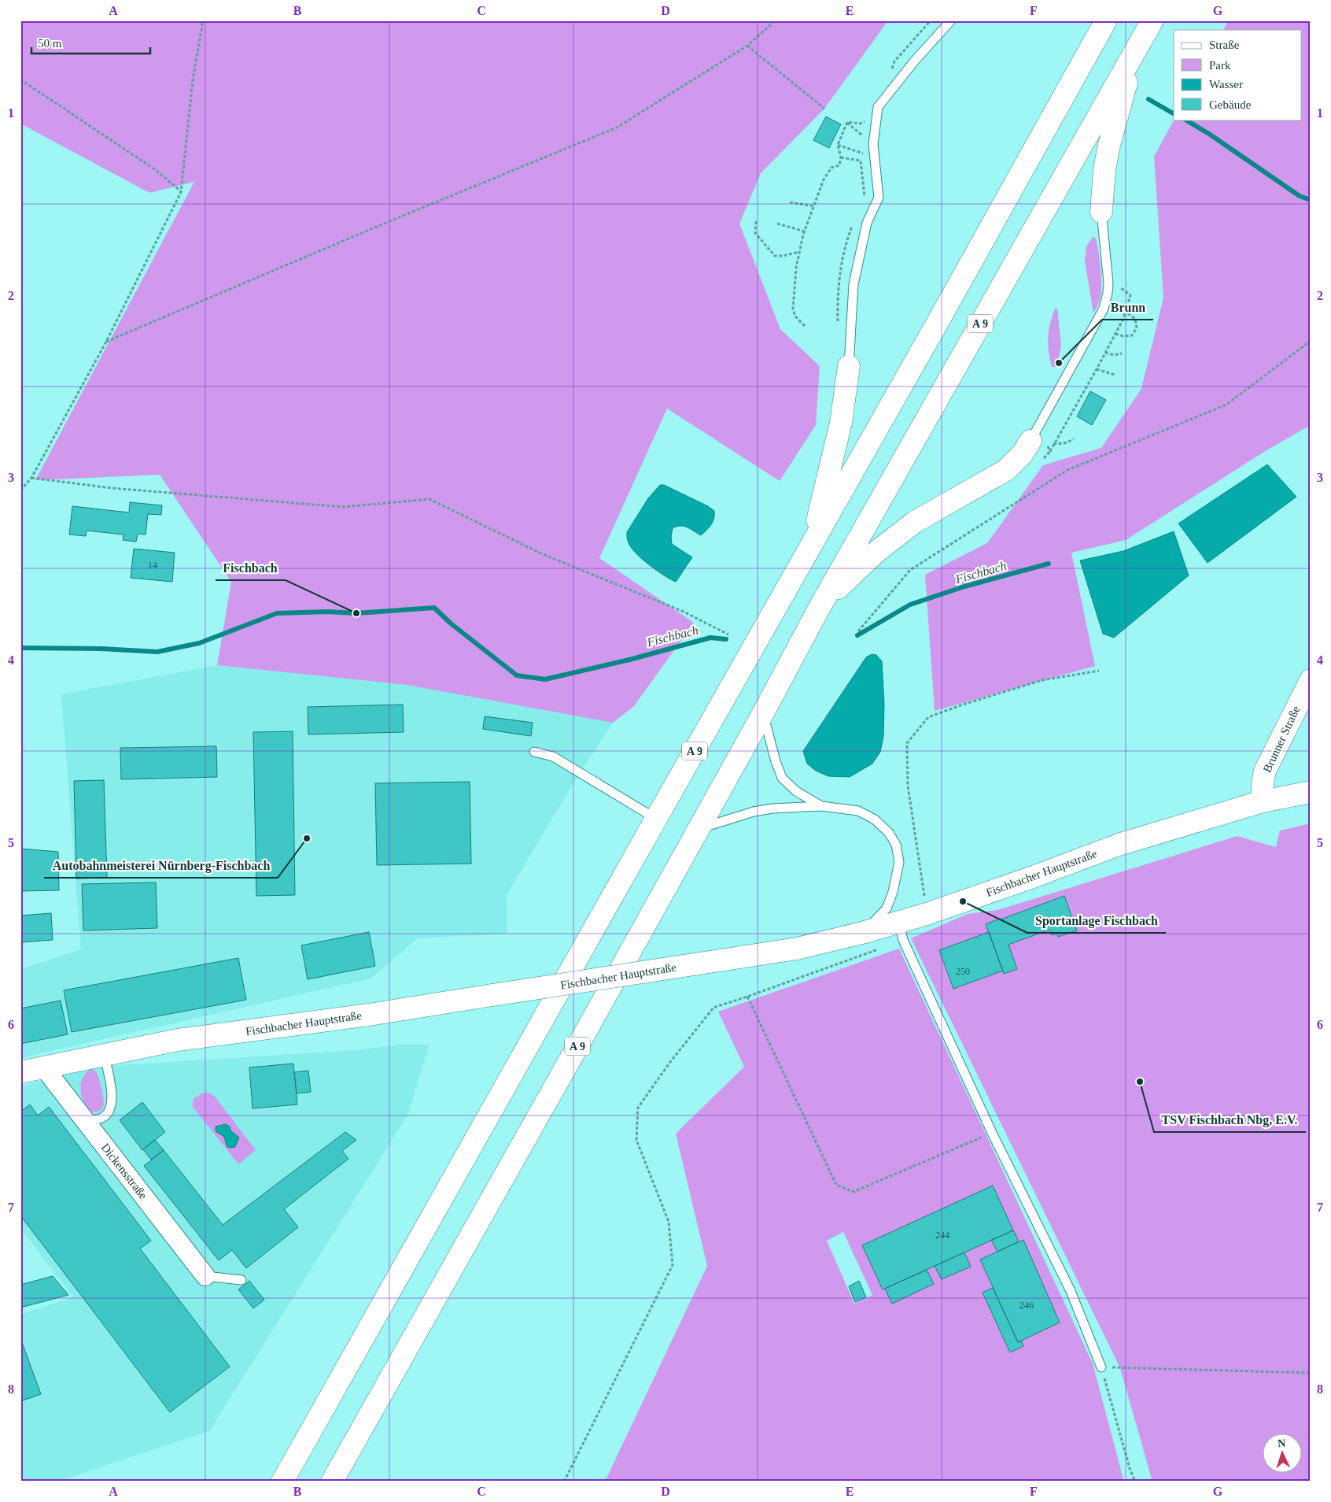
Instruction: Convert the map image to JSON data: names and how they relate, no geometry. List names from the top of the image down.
{
  "streets": {
    "main road": ["A 9", "Brunner Straße", "Fischbacher Hauptstraße"],
    "street": ["Dickensstraße"]
  },
  "crossings": [
    ["Brunner Straße", "Fischbacher Hauptstraße"],
    ["Fischbacher Hauptstraße", "Dickensstraße"]
  ],
  "water": ["Fischbach"],
  "places": [
    "Brunn",
    "Fischbach",
    "Autobahnmeisterei Nürnberg-Fischbach",
    "Sportanlage Fischbach",
    "TSV Fischbach Nbg, E.V."
  ],
  "house_numbers": [
    "14",
    "250",
    "244",
    "246"
  ],
  "legend": [
    "Straße",
    "Park",
    "Wasser",
    "Gebäude"
  ],
  "scale_bar": "50 m",
  "north": "top",
  "grid": {
    "columns": [
      "A",
      "B",
      "C",
      "D",
      "E",
      "F",
      "G"
    ],
    "rows": [
      "1",
      "2",
      "3",
      "4",
      "5",
      "6",
      "7",
      "8"
    ]
  }
}
